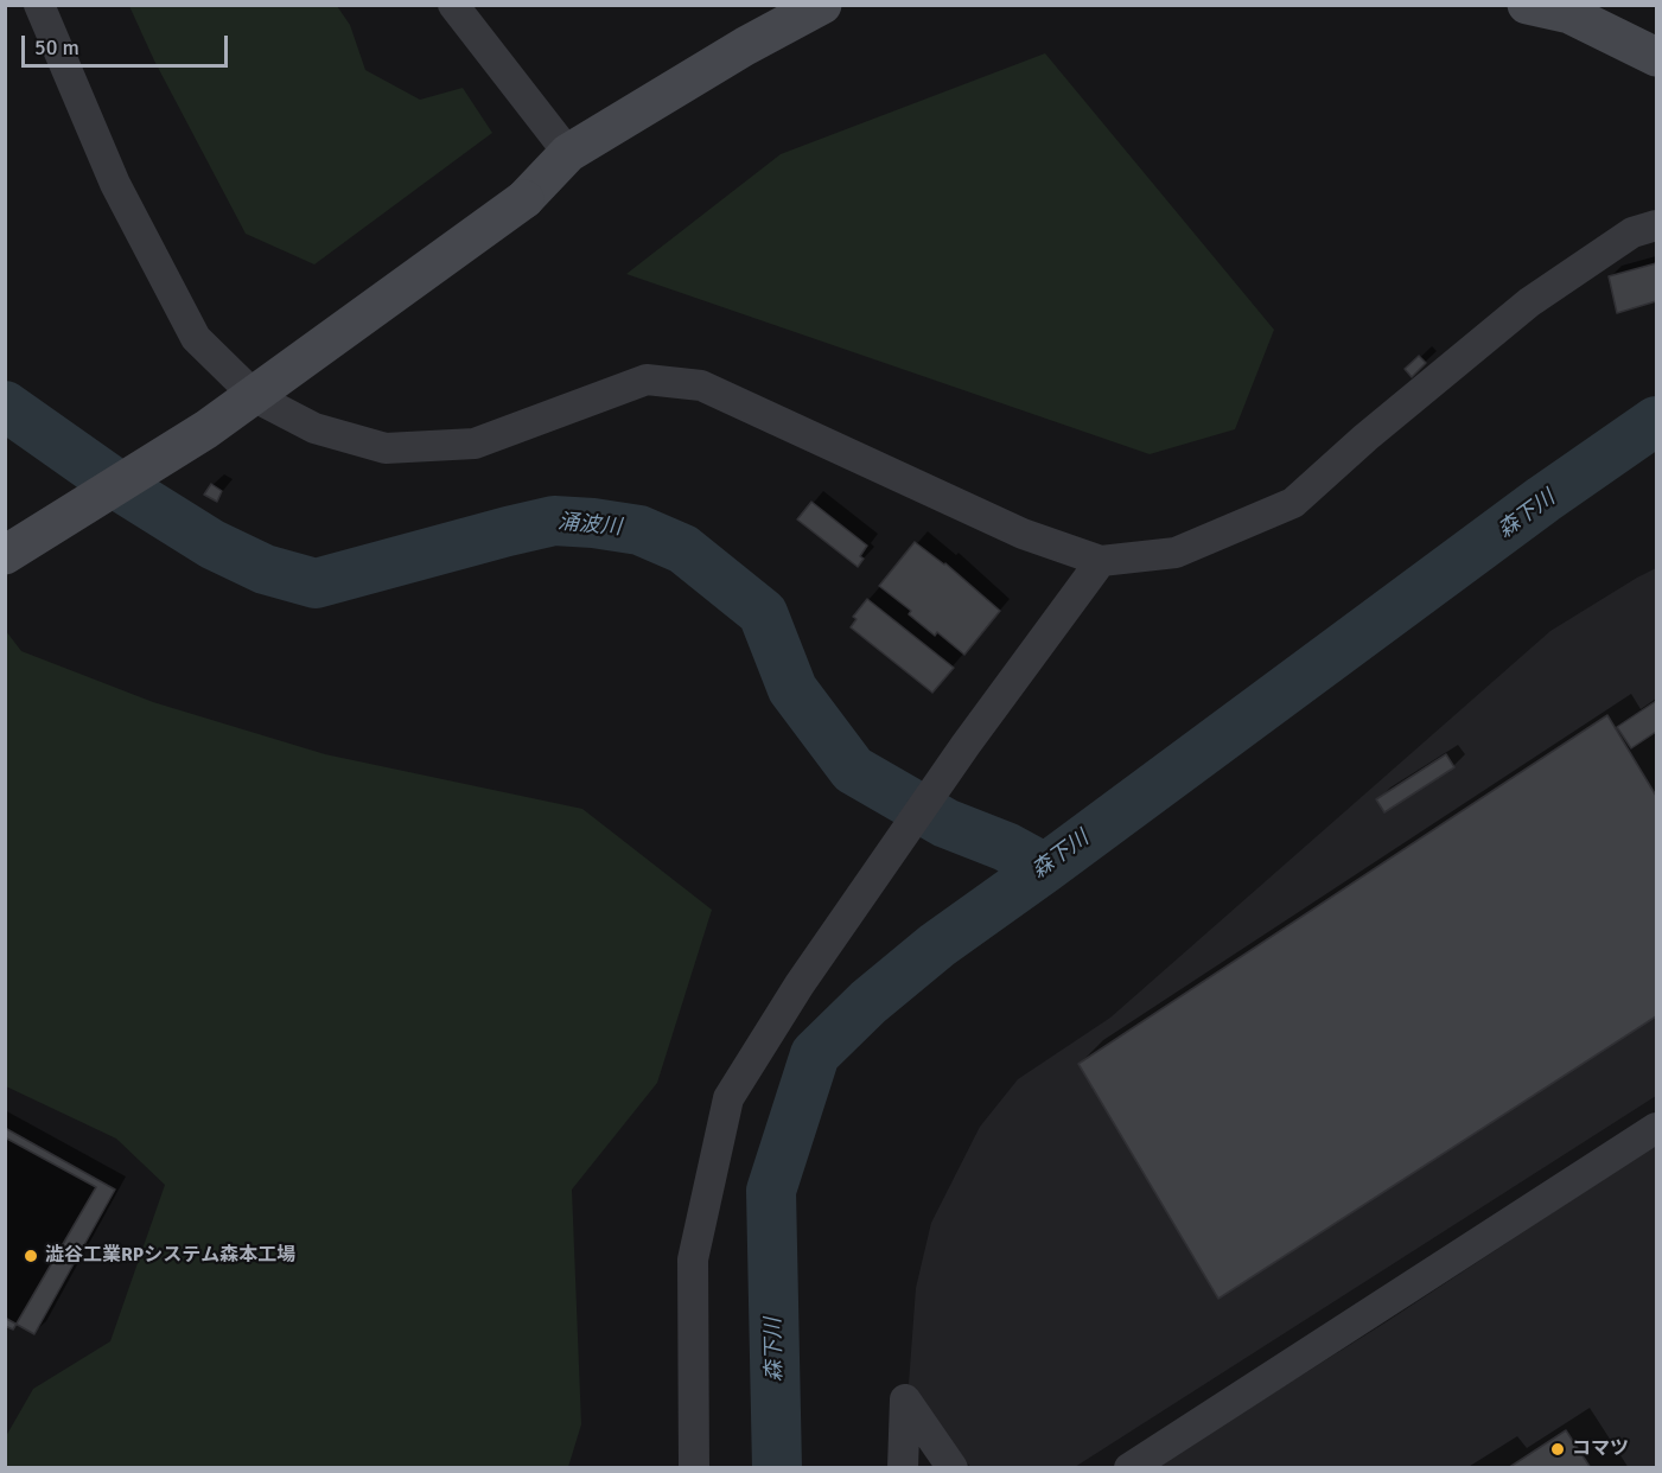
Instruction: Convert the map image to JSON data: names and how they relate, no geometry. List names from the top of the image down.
{
  "water": ["森下川", "涌波川"],
  "places": ["澁谷工業RPシステム森本工場", "コマツ"],
  "scale_bar": "50 m"
}
